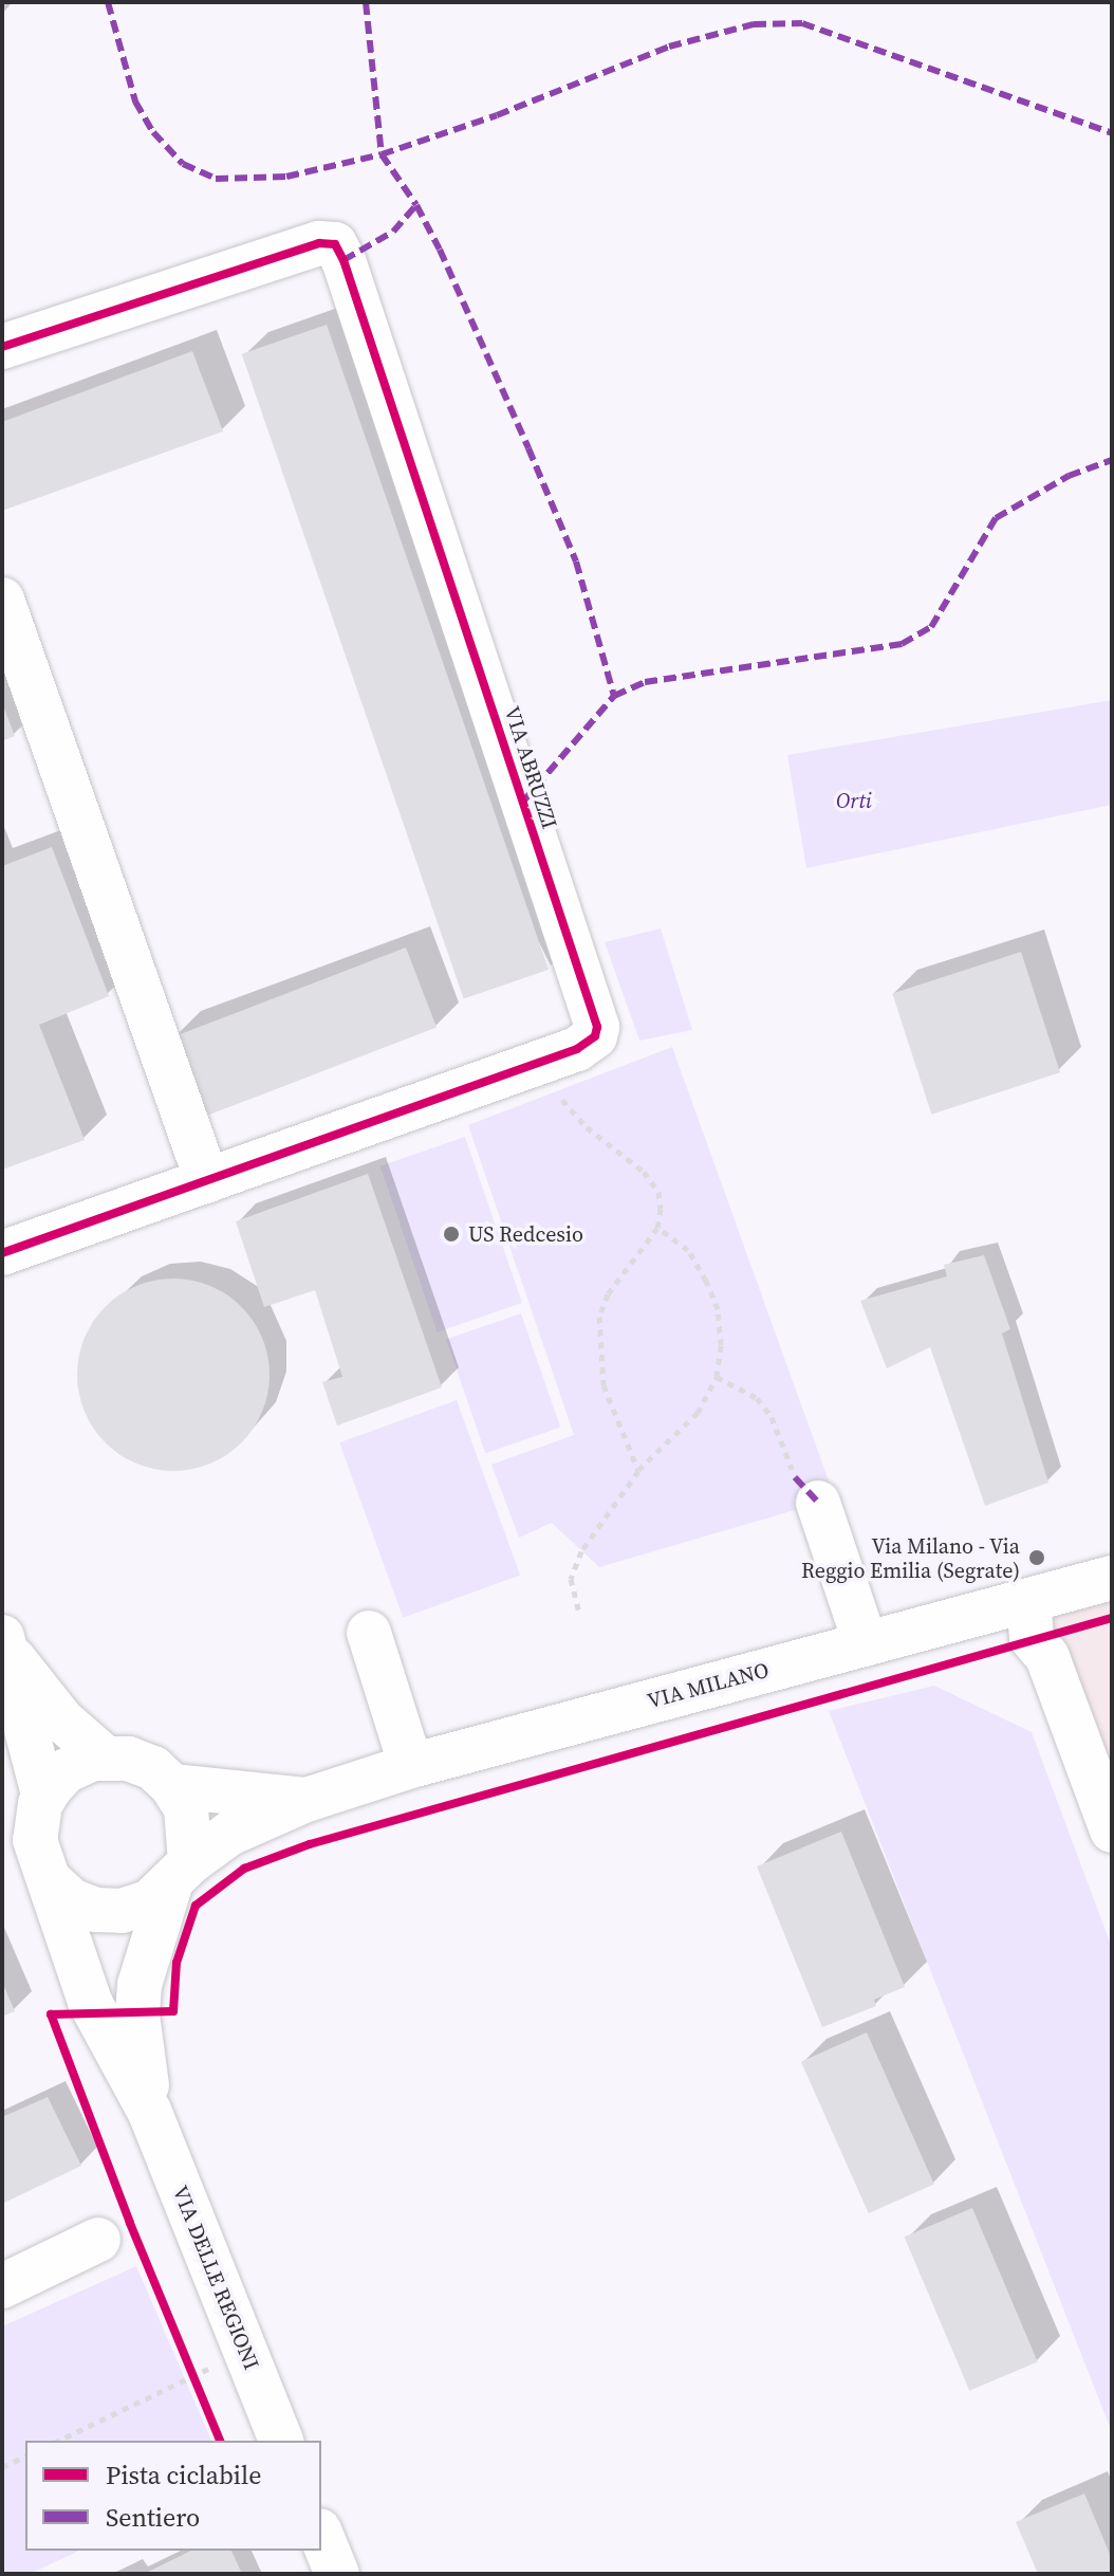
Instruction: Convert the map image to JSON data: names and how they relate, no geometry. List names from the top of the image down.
{
  "streets": {
    "street": ["VIA ABRUZZI", "VIA MILANO", "VIA DELLE REGIONI"]
  },
  "parks": ["Orti"],
  "places": ["US Redcesio", "Via Milano - Via Reggio Emilia (Segrate)"],
  "legend": ["Pista ciclabile", "Sentiero"]
}
